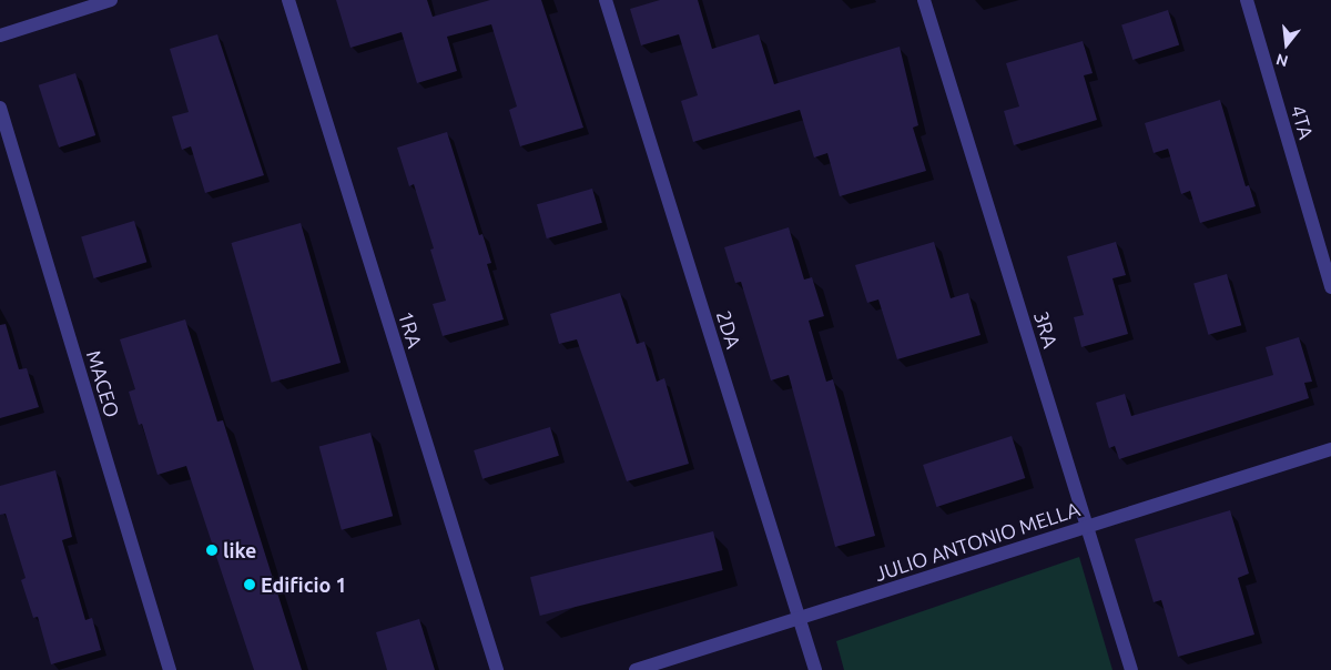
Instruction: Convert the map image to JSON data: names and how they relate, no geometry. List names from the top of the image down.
{
  "streets": {
    "street": [
      "4TA",
      "1RA",
      "2DA",
      "3RA",
      "MACEO",
      "JULIO ANTONIO MELLA"
    ]
  },
  "crossings": [
    ["2DA", "JULIO ANTONIO MELLA"],
    ["3RA", "JULIO ANTONIO MELLA"]
  ],
  "places": ["like", "Edificio 1"],
  "north": "bottom"
}
